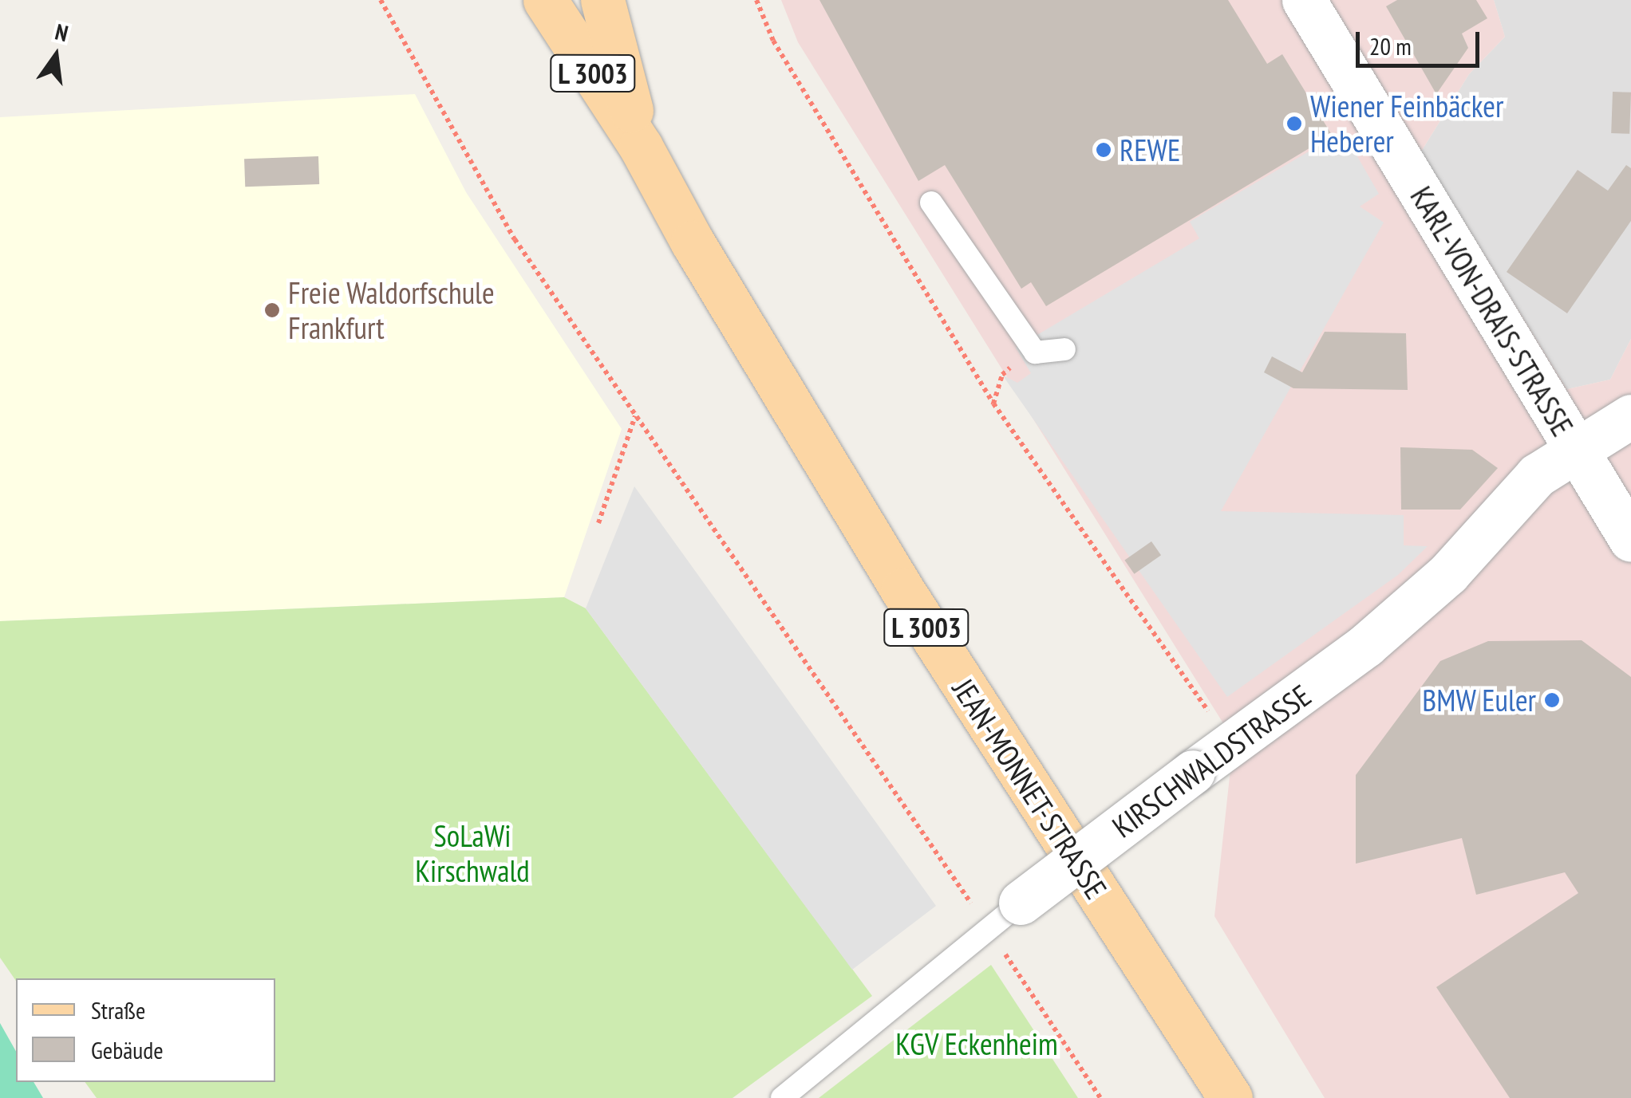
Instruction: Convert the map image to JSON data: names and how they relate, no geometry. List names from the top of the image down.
{
  "streets": {
    "main road": ["L 3003", "JEAN-MONNET-STRASSE"],
    "street": ["KARL-VON-DRAIS-STRASSE", "KIRSCHWALDSTRASSE"]
  },
  "crossings": [
    ["KARL-VON-DRAIS-STRASSE", "KIRSCHWALDSTRASSE"]
  ],
  "parks": ["SoLaWi Kirschwald", "KGV Eckenheim"],
  "places": [
    "Wiener Feinbäcker Heberer",
    "REWE",
    "Freie Waldorfschule Frankfurt",
    "BMW Euler"
  ],
  "legend": ["Straße", "Gebäude"],
  "scale_bar": "20 m",
  "north": "top"
}
